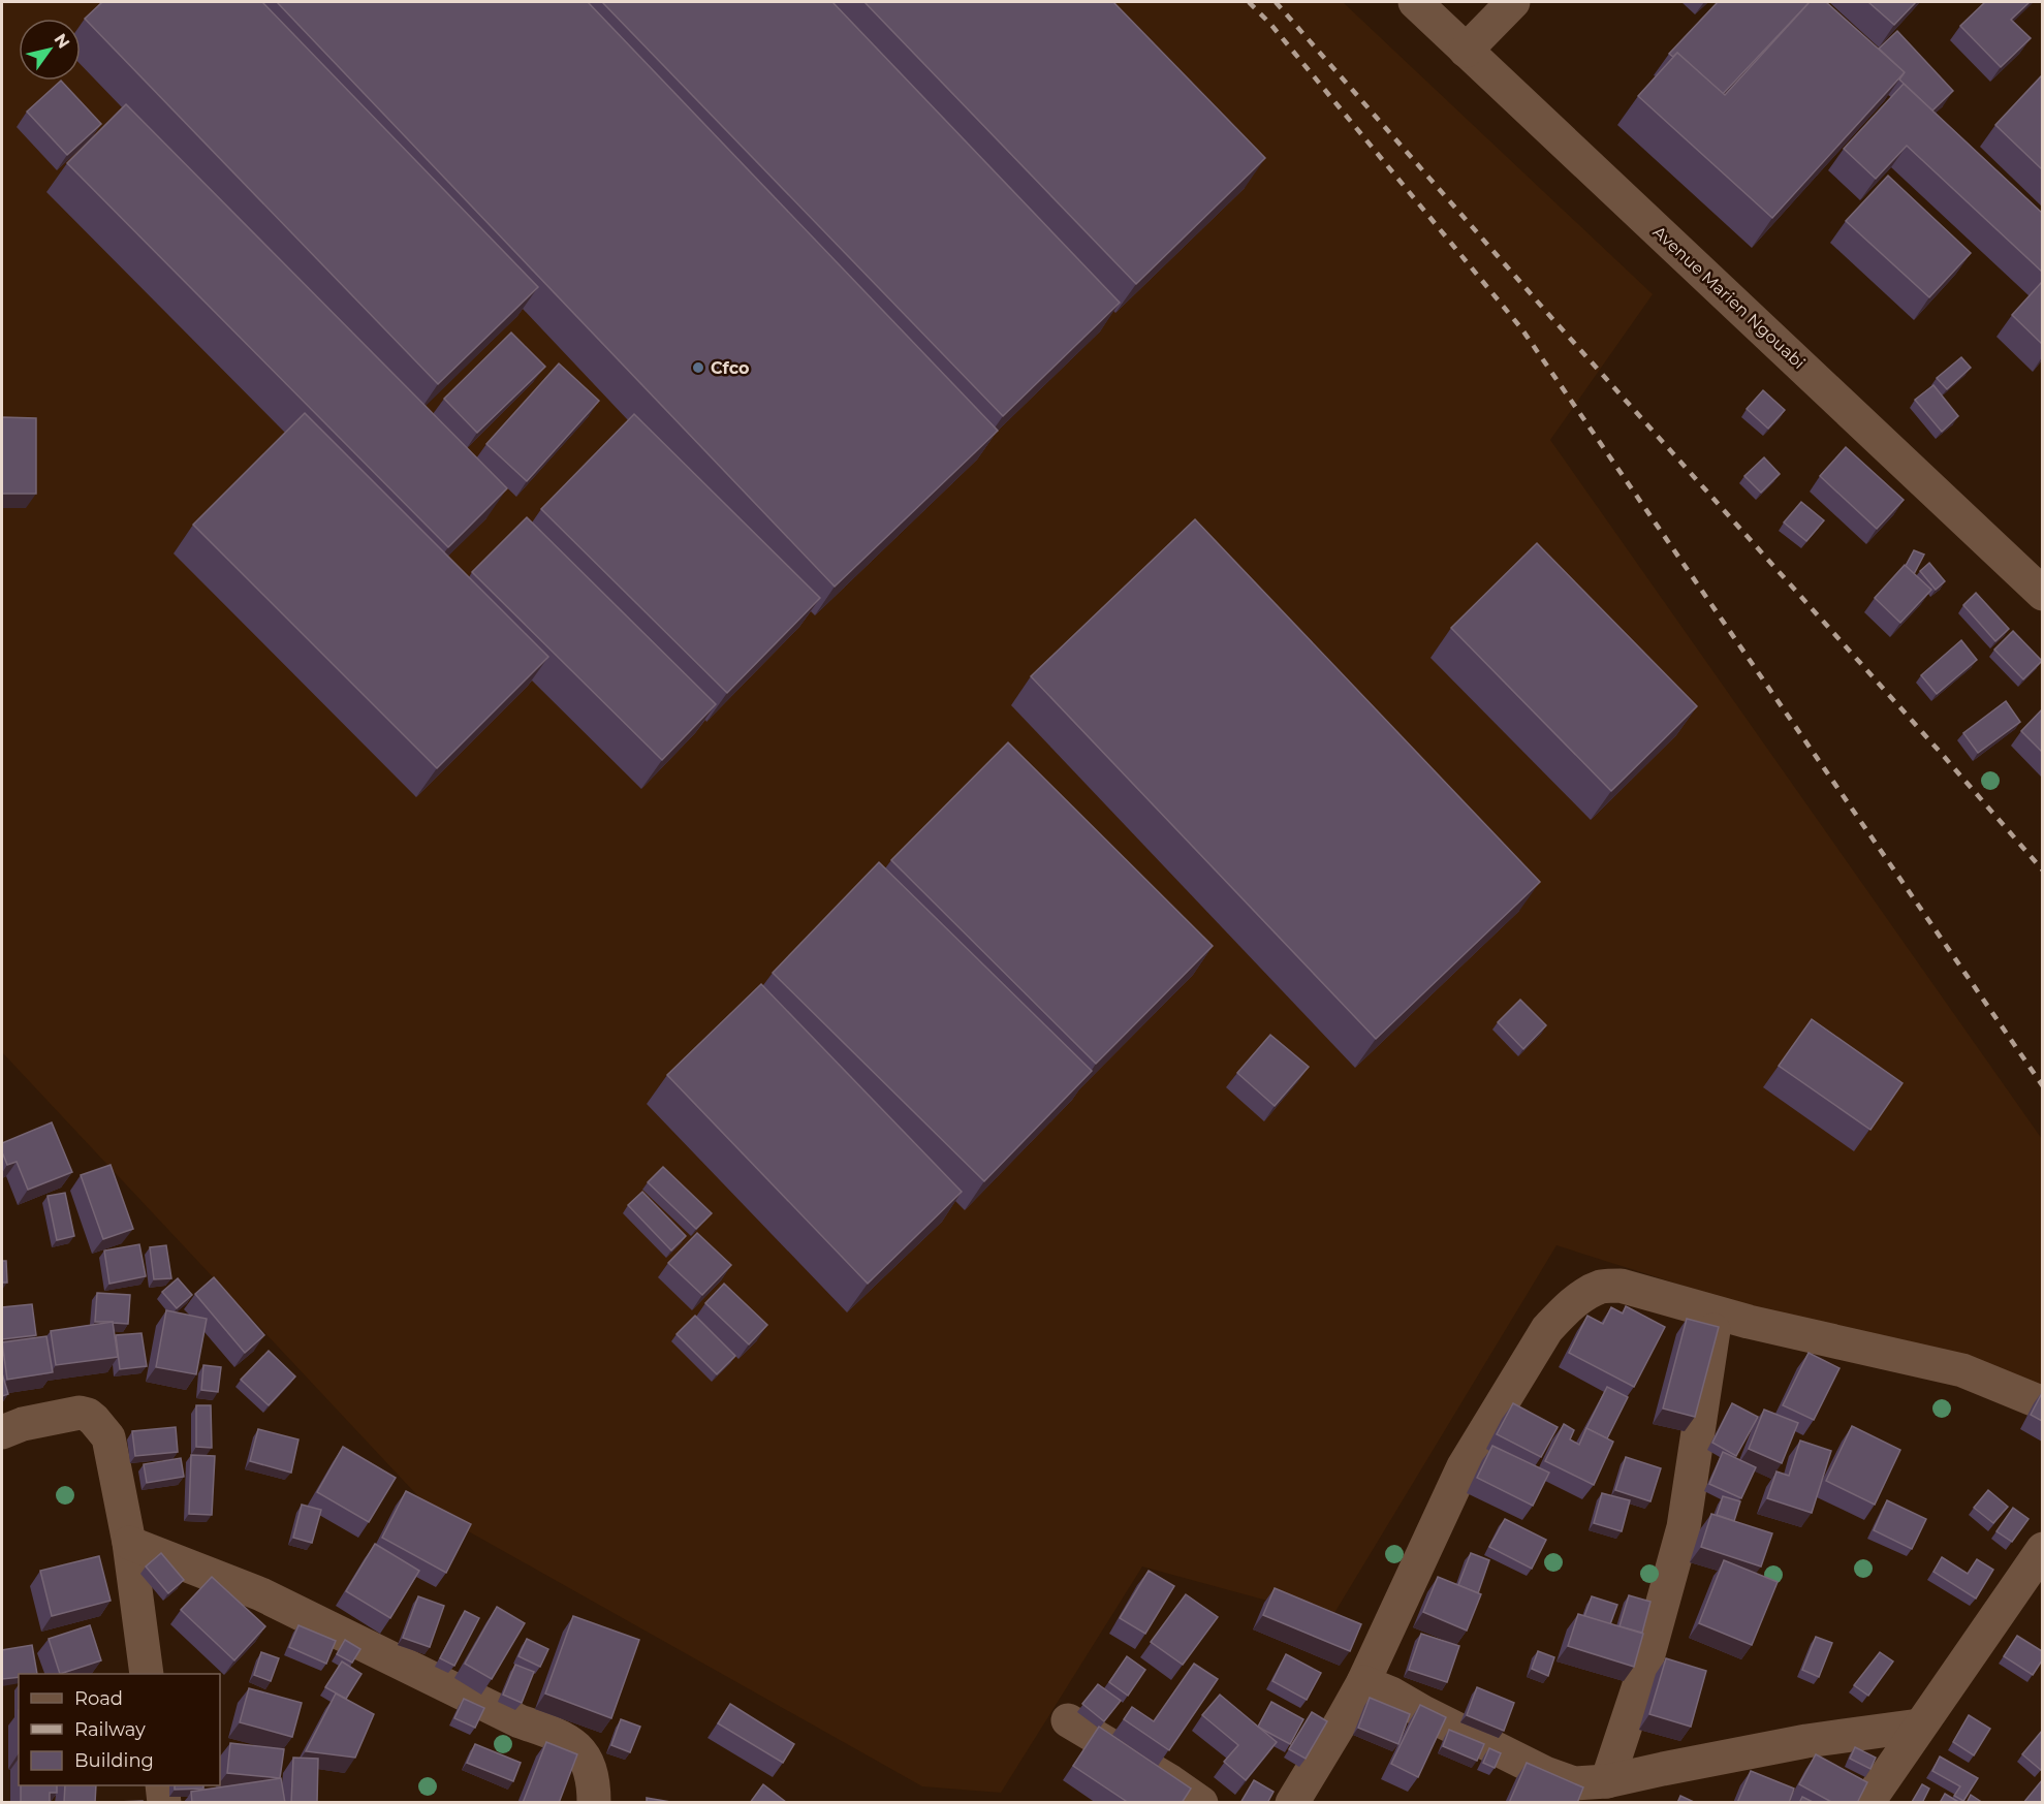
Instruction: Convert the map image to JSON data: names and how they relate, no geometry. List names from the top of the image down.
{
  "streets": {
    "street": ["Avenue Marien Ngouabi"]
  },
  "places": ["Cfco"],
  "legend": ["Road", "Railway", "Building"],
  "north": "top right"
}
